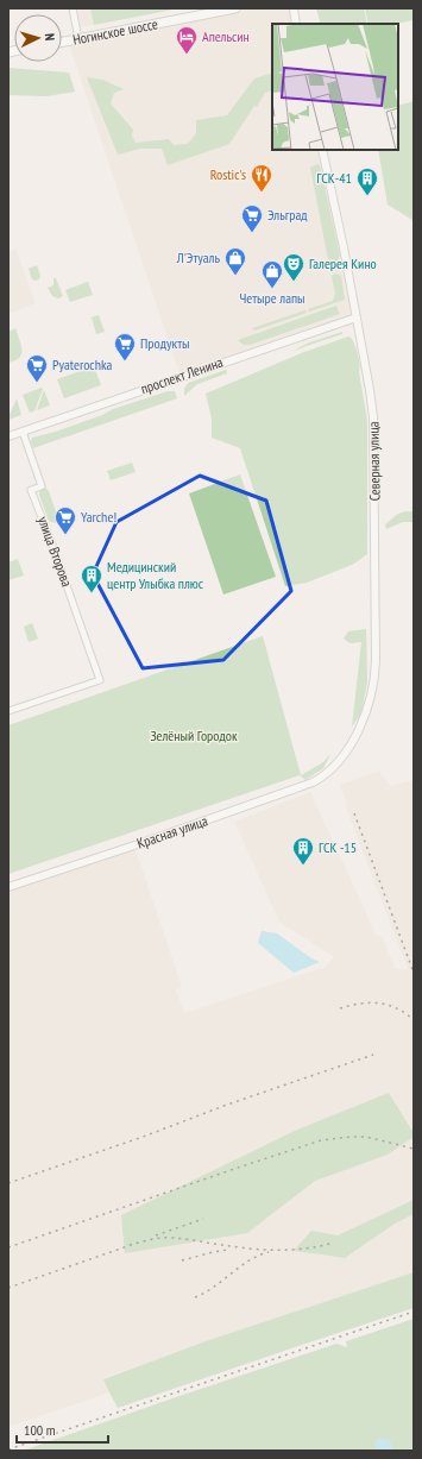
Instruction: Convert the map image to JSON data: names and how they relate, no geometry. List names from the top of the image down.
{
  "streets": {
    "highway": ["Ногинское шоссе"],
    "main road": ["проспект Ленина", "Северная улица", "Красная улица"],
    "street": ["улица Второва"]
  },
  "crossings": [
    ["проспект Ленина", "Северная улица"],
    ["проспект Ленина", "улица Второва"],
    ["Северная улица", "Красная улица"]
  ],
  "parks": ["Зелёный Городок"],
  "places": {
    "hotel": ["Апельсин"],
    "restaurant": ["Rostic's"],
    "building": ["ГСК-41", "Медицинский центр Улыбка плюс", "ГСК -15"],
    "supermarket": [
      "Эльград",
      "Продукты",
      "Pyaterochka",
      "Yarche!"
    ],
    "shop": ["Л'Этуаль", "Четыре лапы"],
    "theatre": ["Галерея Кино"]
  },
  "scale_bar": "100 m",
  "north": "right"
}
